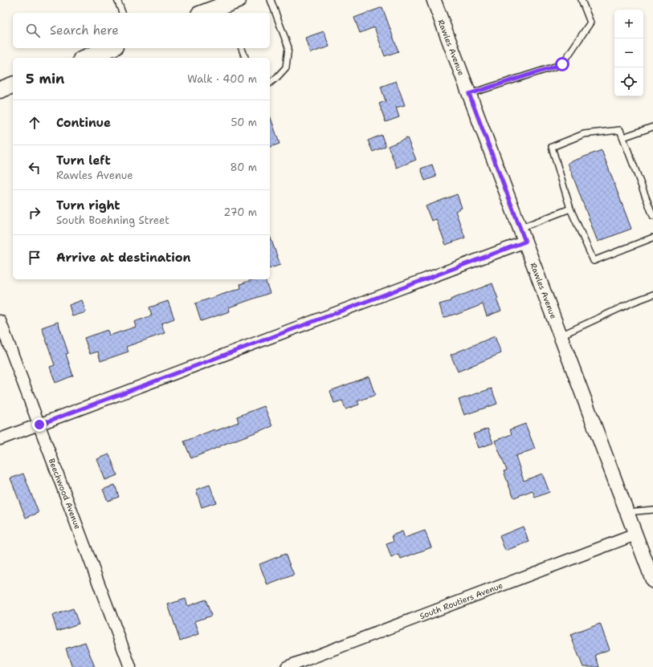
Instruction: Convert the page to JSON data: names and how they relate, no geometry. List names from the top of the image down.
{
  "streets": {
    "street": ["Rawles Avenue", "Beechwood Avenue", "South Routiers Avenue"]
  },
  "crossings": [
    ["Rawles Avenue", "South Routiers Avenue"]
  ],
  "page": {
    "map_buttons": ["+", "−"],
    "search": "Search here",
    "heading": ["5 min", "Walk · 400 m"],
    "list": [
      ["Continue", "50 m"],
      ["Turn left", "Rawles Avenue", "80 m"],
      ["Turn right", "South Boehning Street", "270 m"],
      "Arrive at destination"
    ]
  }
}
